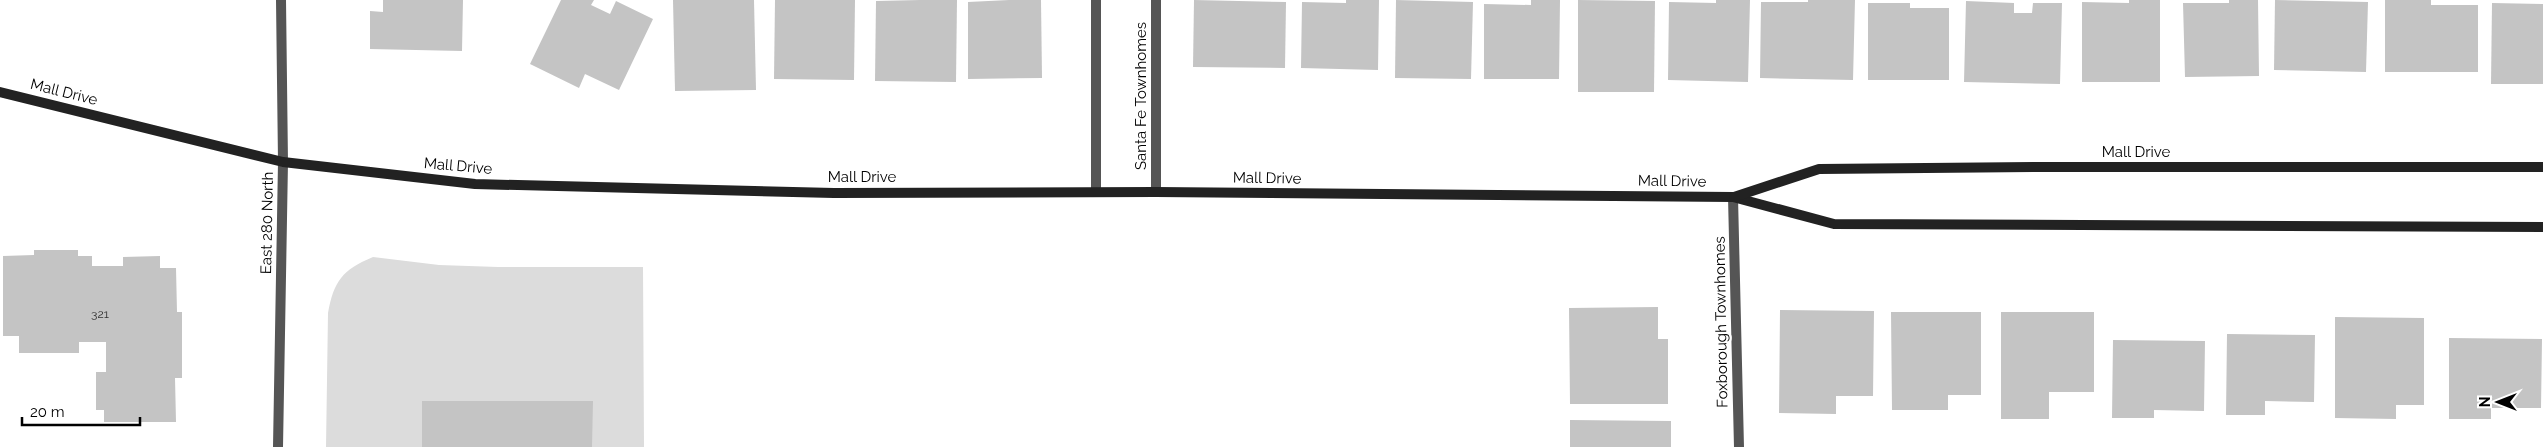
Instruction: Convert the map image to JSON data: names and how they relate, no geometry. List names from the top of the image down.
{
  "streets": {
    "main road": ["Mall Drive"],
    "street": ["Santa Fe Townhomes", "East 280 North", "Foxborough Townhomes"]
  },
  "crossings": [
    ["Mall Drive", "Santa Fe Townhomes"],
    ["Mall Drive", "East 280 North"],
    ["Mall Drive", "Foxborough Townhomes"]
  ],
  "house_numbers": ["321"],
  "scale_bar": "20 m",
  "north": "left"
}
